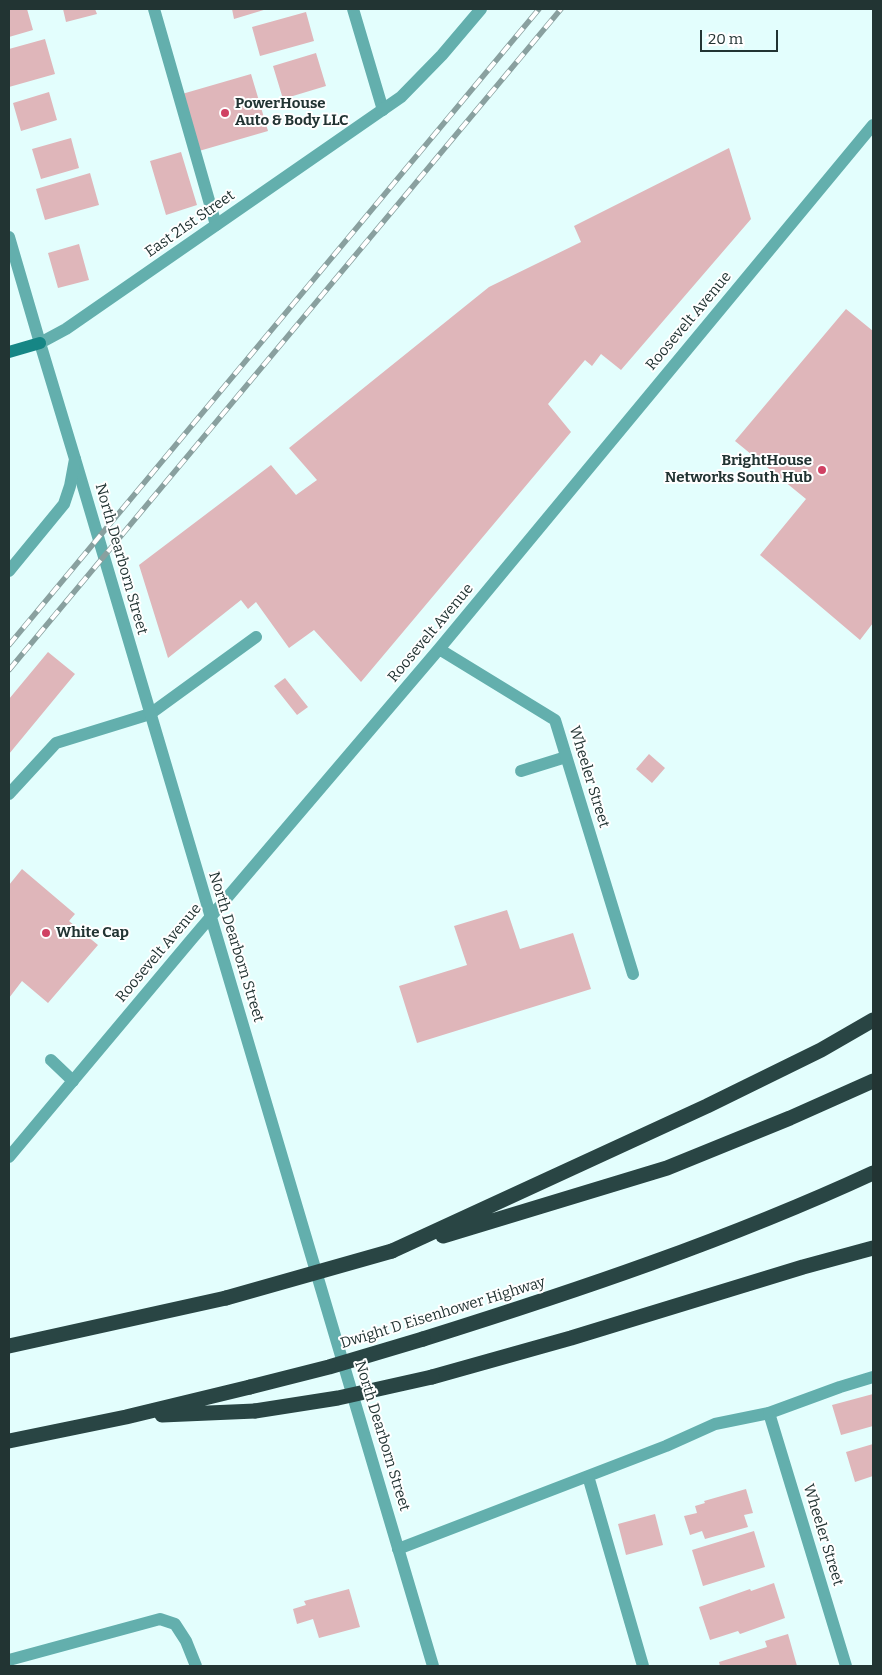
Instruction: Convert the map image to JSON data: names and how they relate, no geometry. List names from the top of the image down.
{
  "streets": {
    "highway": ["Dwight D Eisenhower Highway"],
    "main road": ["East 21st Street"],
    "street": ["Roosevelt Avenue", "North Dearborn Street", "Wheeler Street"]
  },
  "crossings": [
    ["East 21st Street", "North Dearborn Street"],
    ["Roosevelt Avenue", "North Dearborn Street"],
    ["Roosevelt Avenue", "Wheeler Street"]
  ],
  "places": ["PowerHouse Auto & Body LLC", "BrightHouse Networks South Hub", "White Cap"],
  "scale_bar": "20 m"
}
